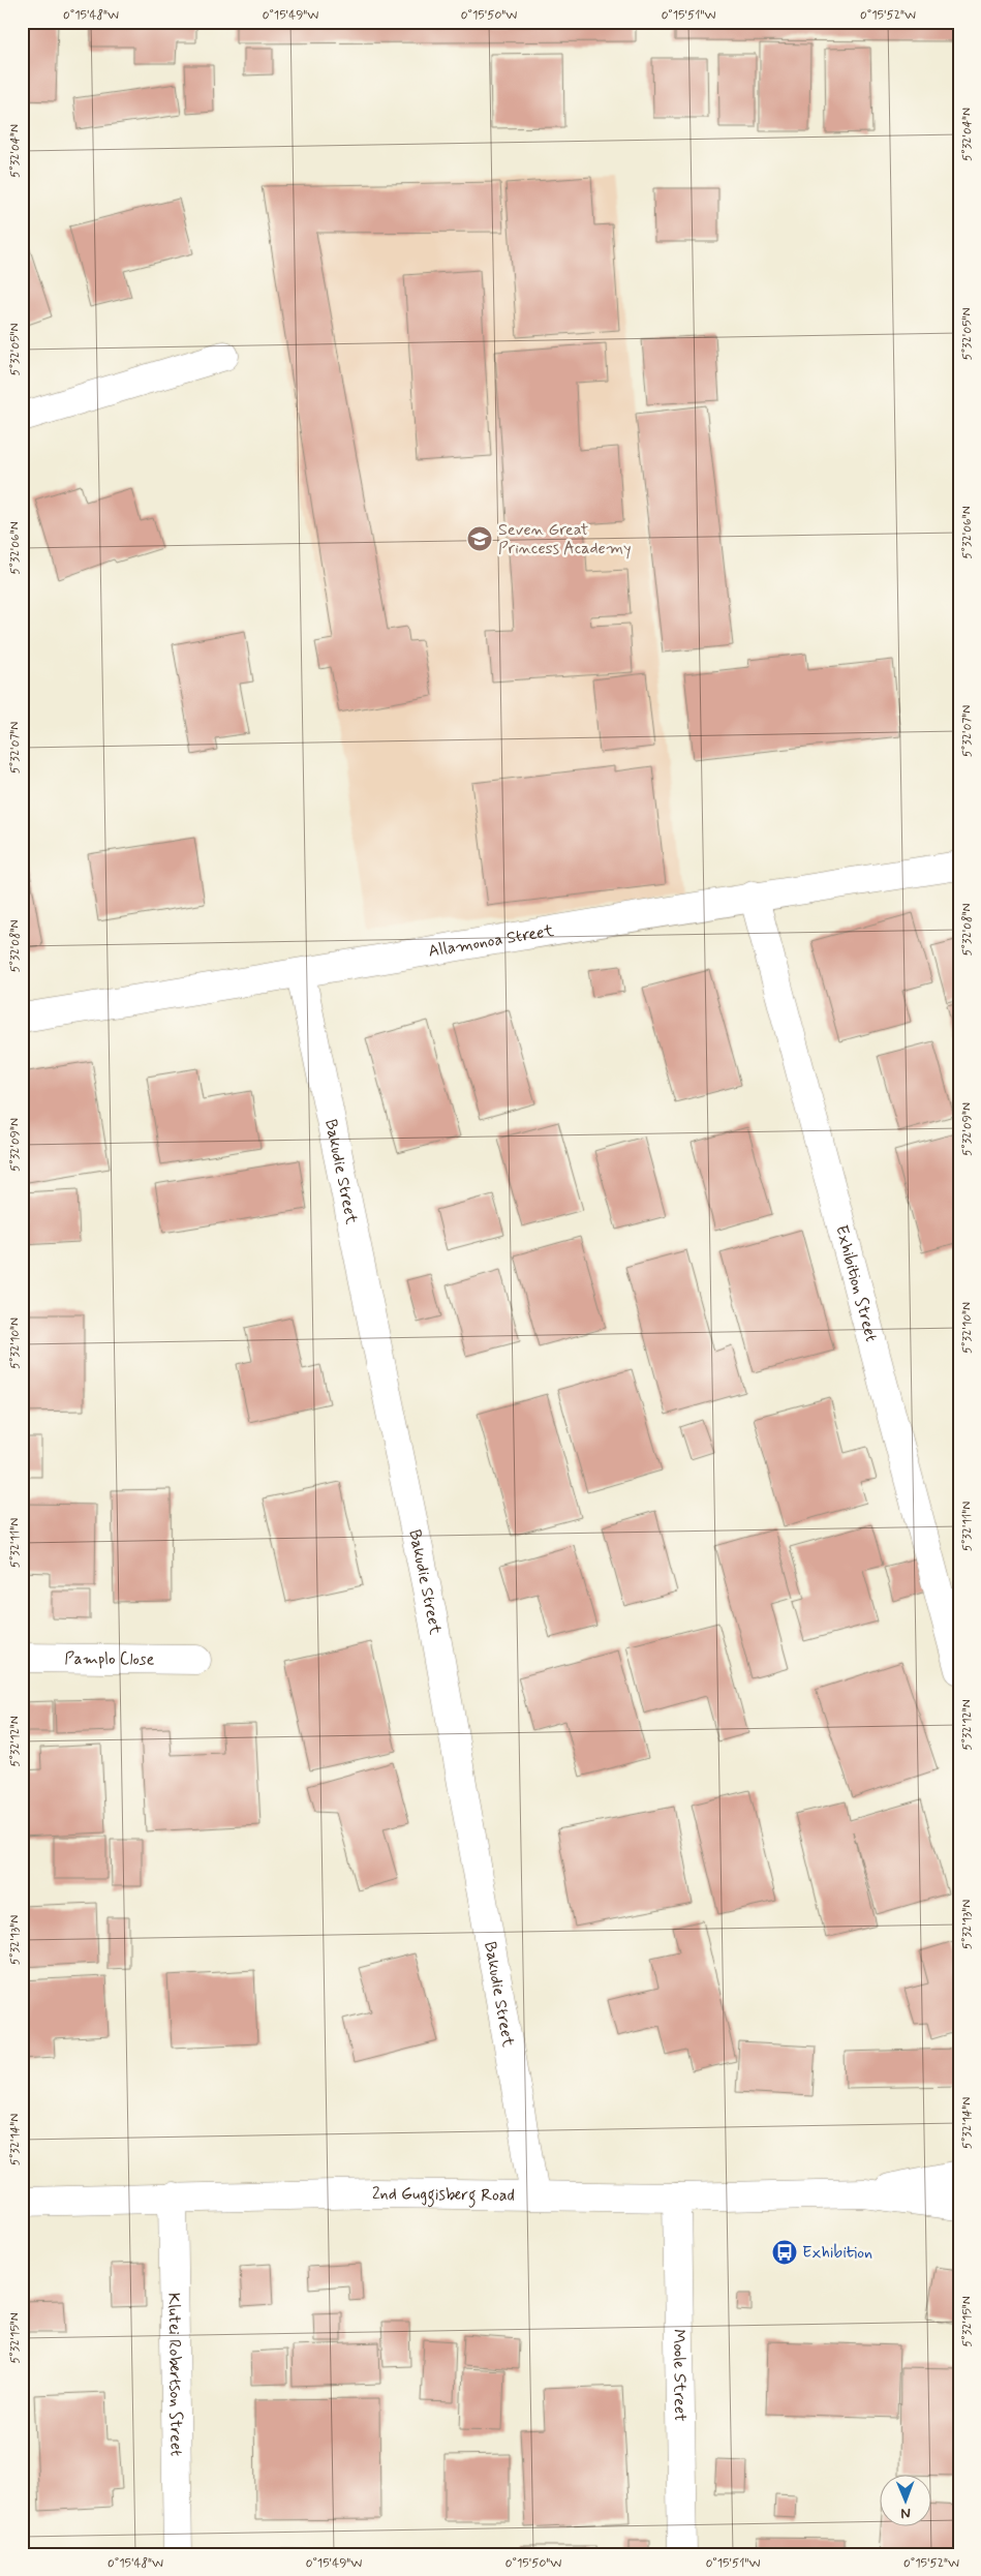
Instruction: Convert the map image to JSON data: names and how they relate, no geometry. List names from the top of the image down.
{
  "streets": {
    "street": [
      "Allamonoa Street",
      "Bakudie Street",
      "Exhibition Street",
      "Pamplo Close",
      "2nd Guggisberg Road",
      "Klutei Robertson Street",
      "Moole Street"
    ]
  },
  "crossings": [
    ["Allamonoa Street", "Bakudie Street"],
    ["Allamonoa Street", "Exhibition Street"],
    ["Bakudie Street", "2nd Guggisberg Road"],
    ["2nd Guggisberg Road", "Klutei Robertson Street"],
    ["2nd Guggisberg Road", "Moole Street"]
  ],
  "places": {
    "school or university": ["Seven Great Princess Academy"],
    "bus stop": ["Exhibition"]
  },
  "north": "bottom",
  "coordinates": [
    "0°15'48\"W",
    "0°15'49\"W",
    "0°15'50\"W",
    "0°15'51\"W",
    "0°15'52\"W",
    "5°32'04\"N",
    "5°32'05\"N",
    "5°32'06\"N",
    "5°32'07\"N",
    "5°32'08\"N",
    "5°32'09\"N",
    "5°32'10\"N",
    "5°32'11\"N",
    "5°32'12\"N",
    "5°32'13\"N",
    "5°32'14\"N",
    "5°32'15\"N"
  ]
}
